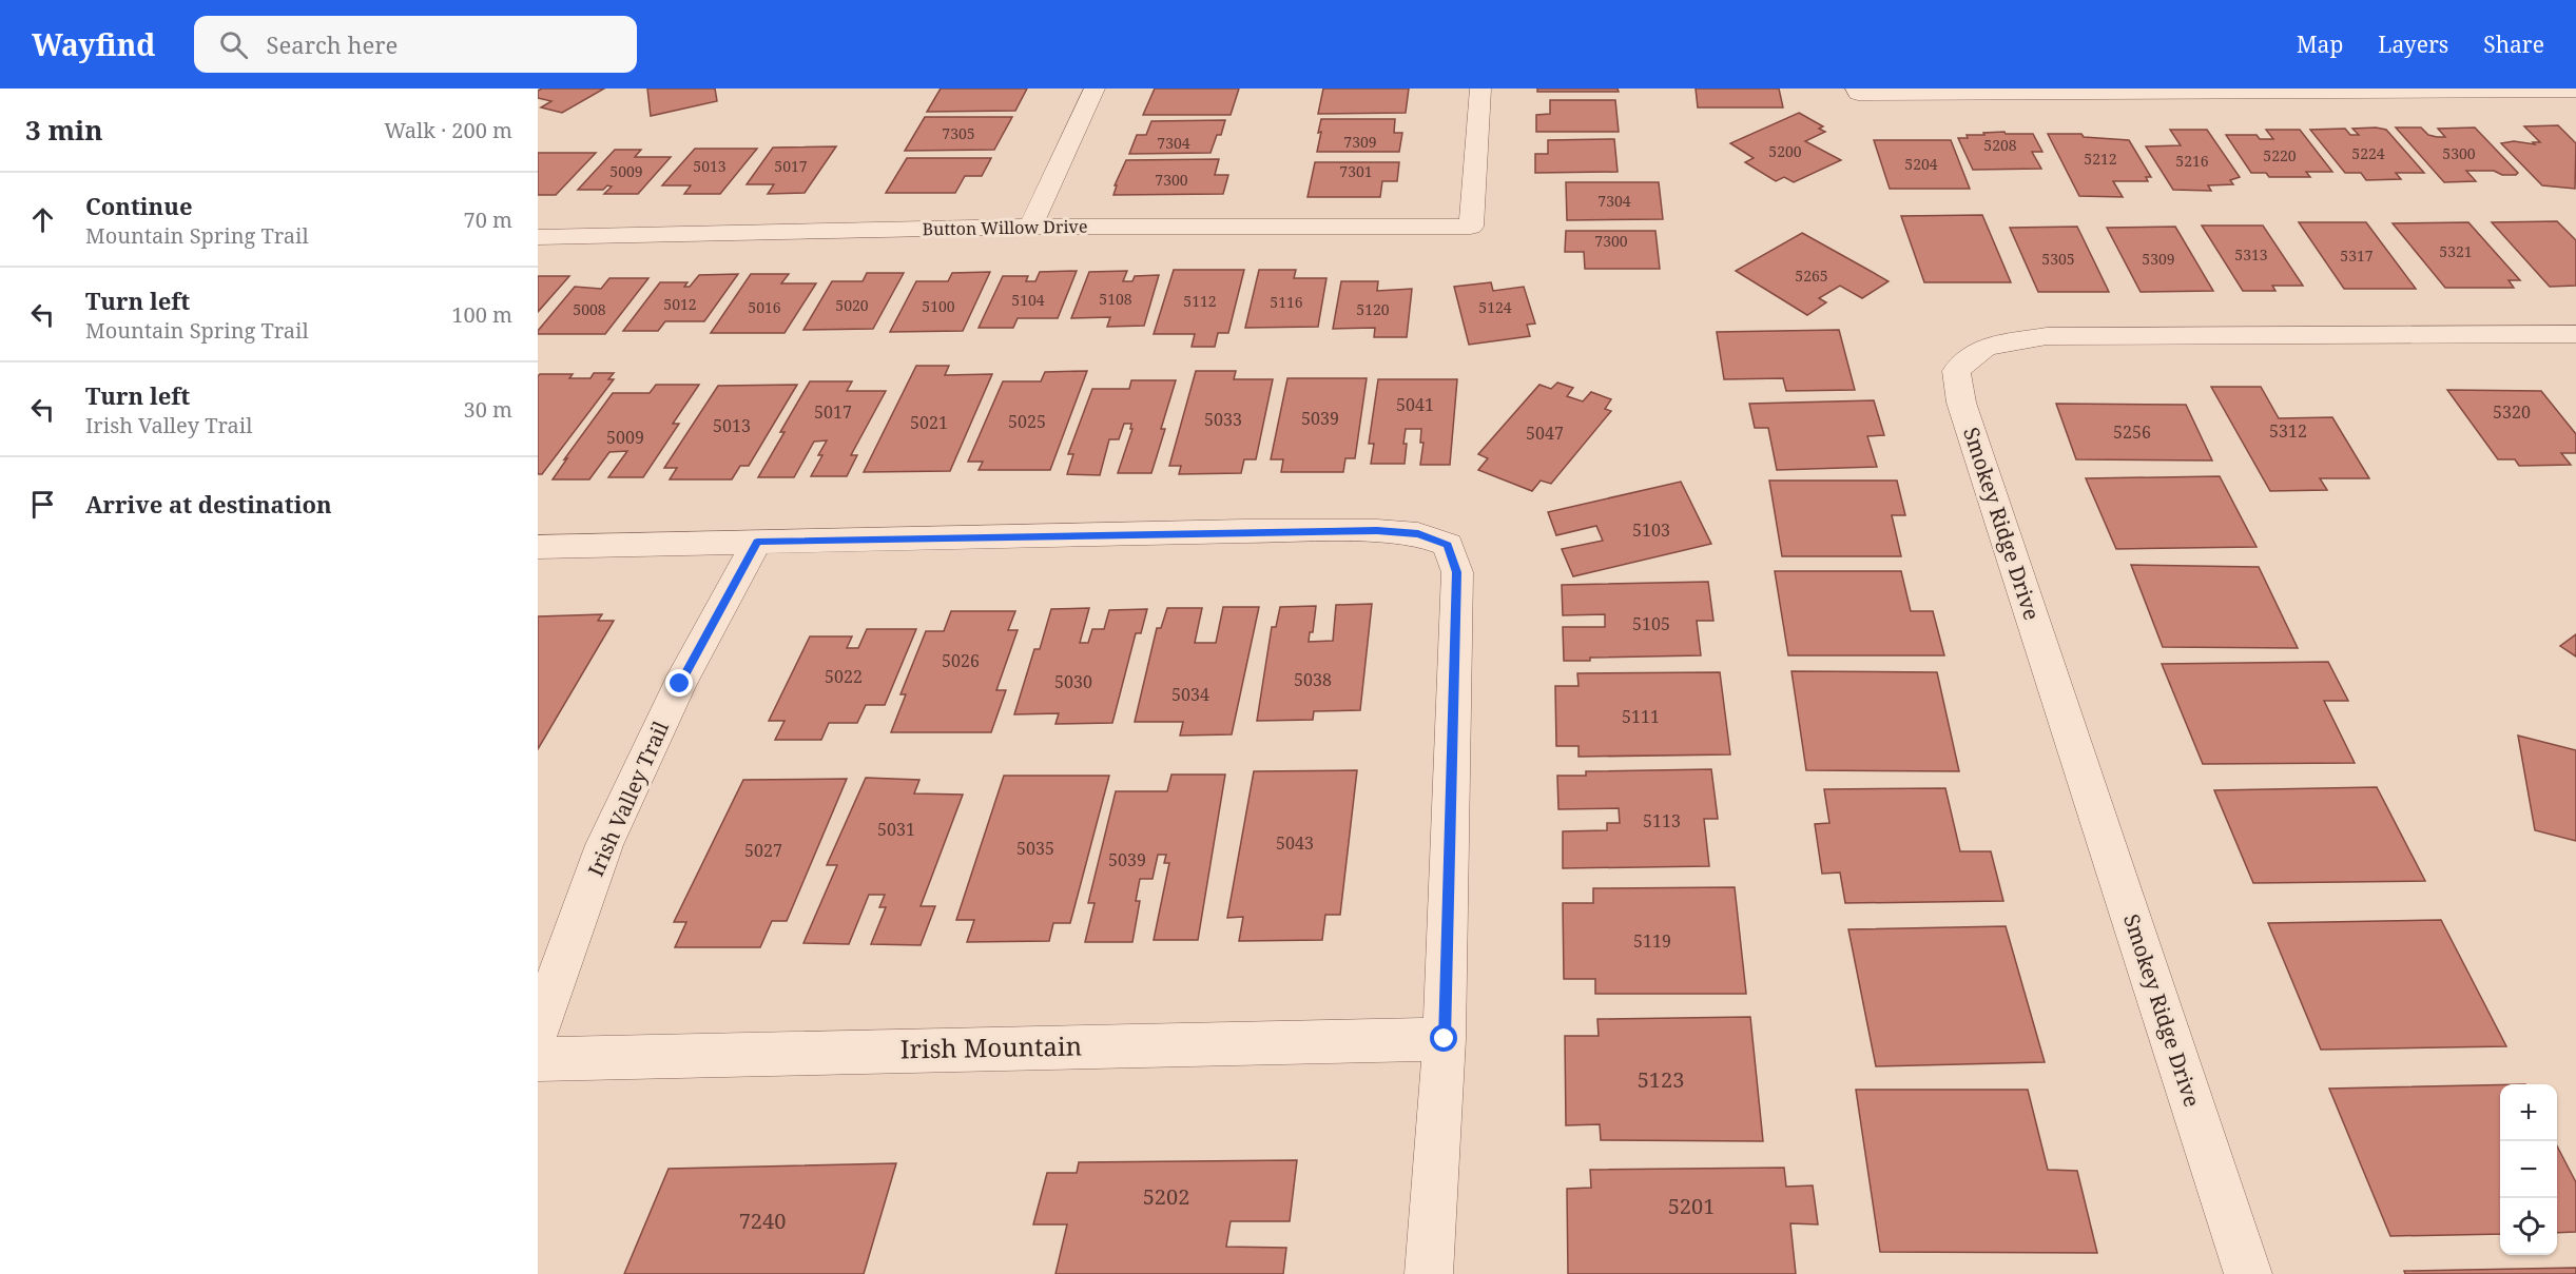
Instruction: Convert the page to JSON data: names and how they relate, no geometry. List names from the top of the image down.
{
  "streets": {
    "street": [
      "Button Willow Drive",
      "Smokey Ridge Drive",
      "Irish Valley Trail",
      "Irish Mountain"
    ]
  },
  "house_numbers": [
    "7305",
    "7309",
    "7304",
    "5208",
    "5200",
    "5224",
    "5300",
    "5220",
    "5212",
    "5216",
    "5204",
    "5013",
    "5017",
    "5009",
    "7301",
    "7300",
    "7304",
    "7300",
    "5321",
    "5313",
    "5317",
    "5305",
    "5309",
    "5265",
    "5108",
    "5104",
    "5112",
    "5116",
    "5012",
    "5020",
    "5100",
    "5016",
    "5124",
    "5008",
    "5120",
    "5041",
    "5017",
    "5320",
    "5039",
    "5033",
    "5025",
    "5021",
    "5013",
    "5312",
    "5256",
    "5047",
    "5009",
    "5103",
    "5105",
    "5026",
    "5022",
    "5038",
    "5030",
    "5034",
    "5111",
    "5113",
    "5031",
    "5043",
    "5035",
    "5027",
    "5039",
    "5119",
    "5123",
    "5202",
    "5201",
    "7240"
  ],
  "page": {
    "header": "Wayfind",
    "search": "Search here",
    "nav": ["Map", "Layers", "Share"],
    "heading": ["3 min", "Walk · 200 m"],
    "list": [
      ["Continue", "Mountain Spring Trail", "70 m"],
      ["Turn left", "Mountain Spring Trail", "100 m"],
      ["Turn left", "Irish Valley Trail", "30 m"],
      "Arrive at destination"
    ],
    "map_buttons": ["+", "−"]
  }
}
